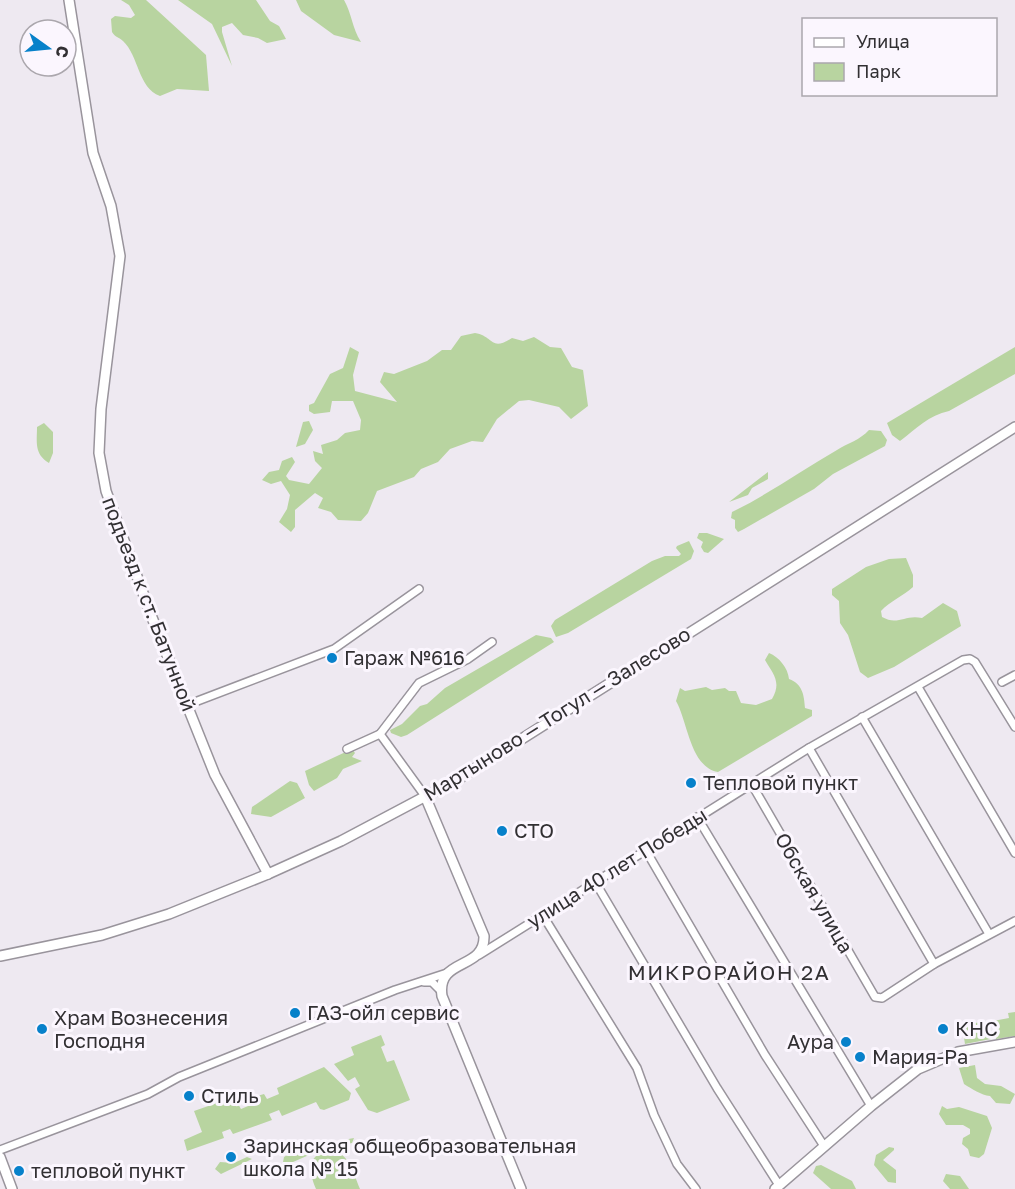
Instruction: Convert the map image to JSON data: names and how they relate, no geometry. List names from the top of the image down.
{
  "streets": {
    "street": [
      "подъезд к ст. Батунной",
      "Мартыново — Тогул — Залесово",
      "улица 40 лет Победы",
      "Обская улица"
    ]
  },
  "crossings": [
    ["подъезд к ст. Батунной", "Мартыново — Тогул — Залесово"],
    ["улица 40 лет Победы", "Обская улица"]
  ],
  "districts": ["МИКРОРАЙОН 2А"],
  "places": [
    "Гараж №616",
    "Тепловой пункт",
    "СТО",
    "ГАЗ-ойл сервис",
    "Храм Вознесения Господня",
    "КНС",
    "Аура",
    "Мария-Ра",
    "Стиль",
    "Заринская общеобразовательная школа № 15",
    "тепловой пункт"
  ],
  "legend": ["Улица", "Парк"],
  "north": "right"
}
